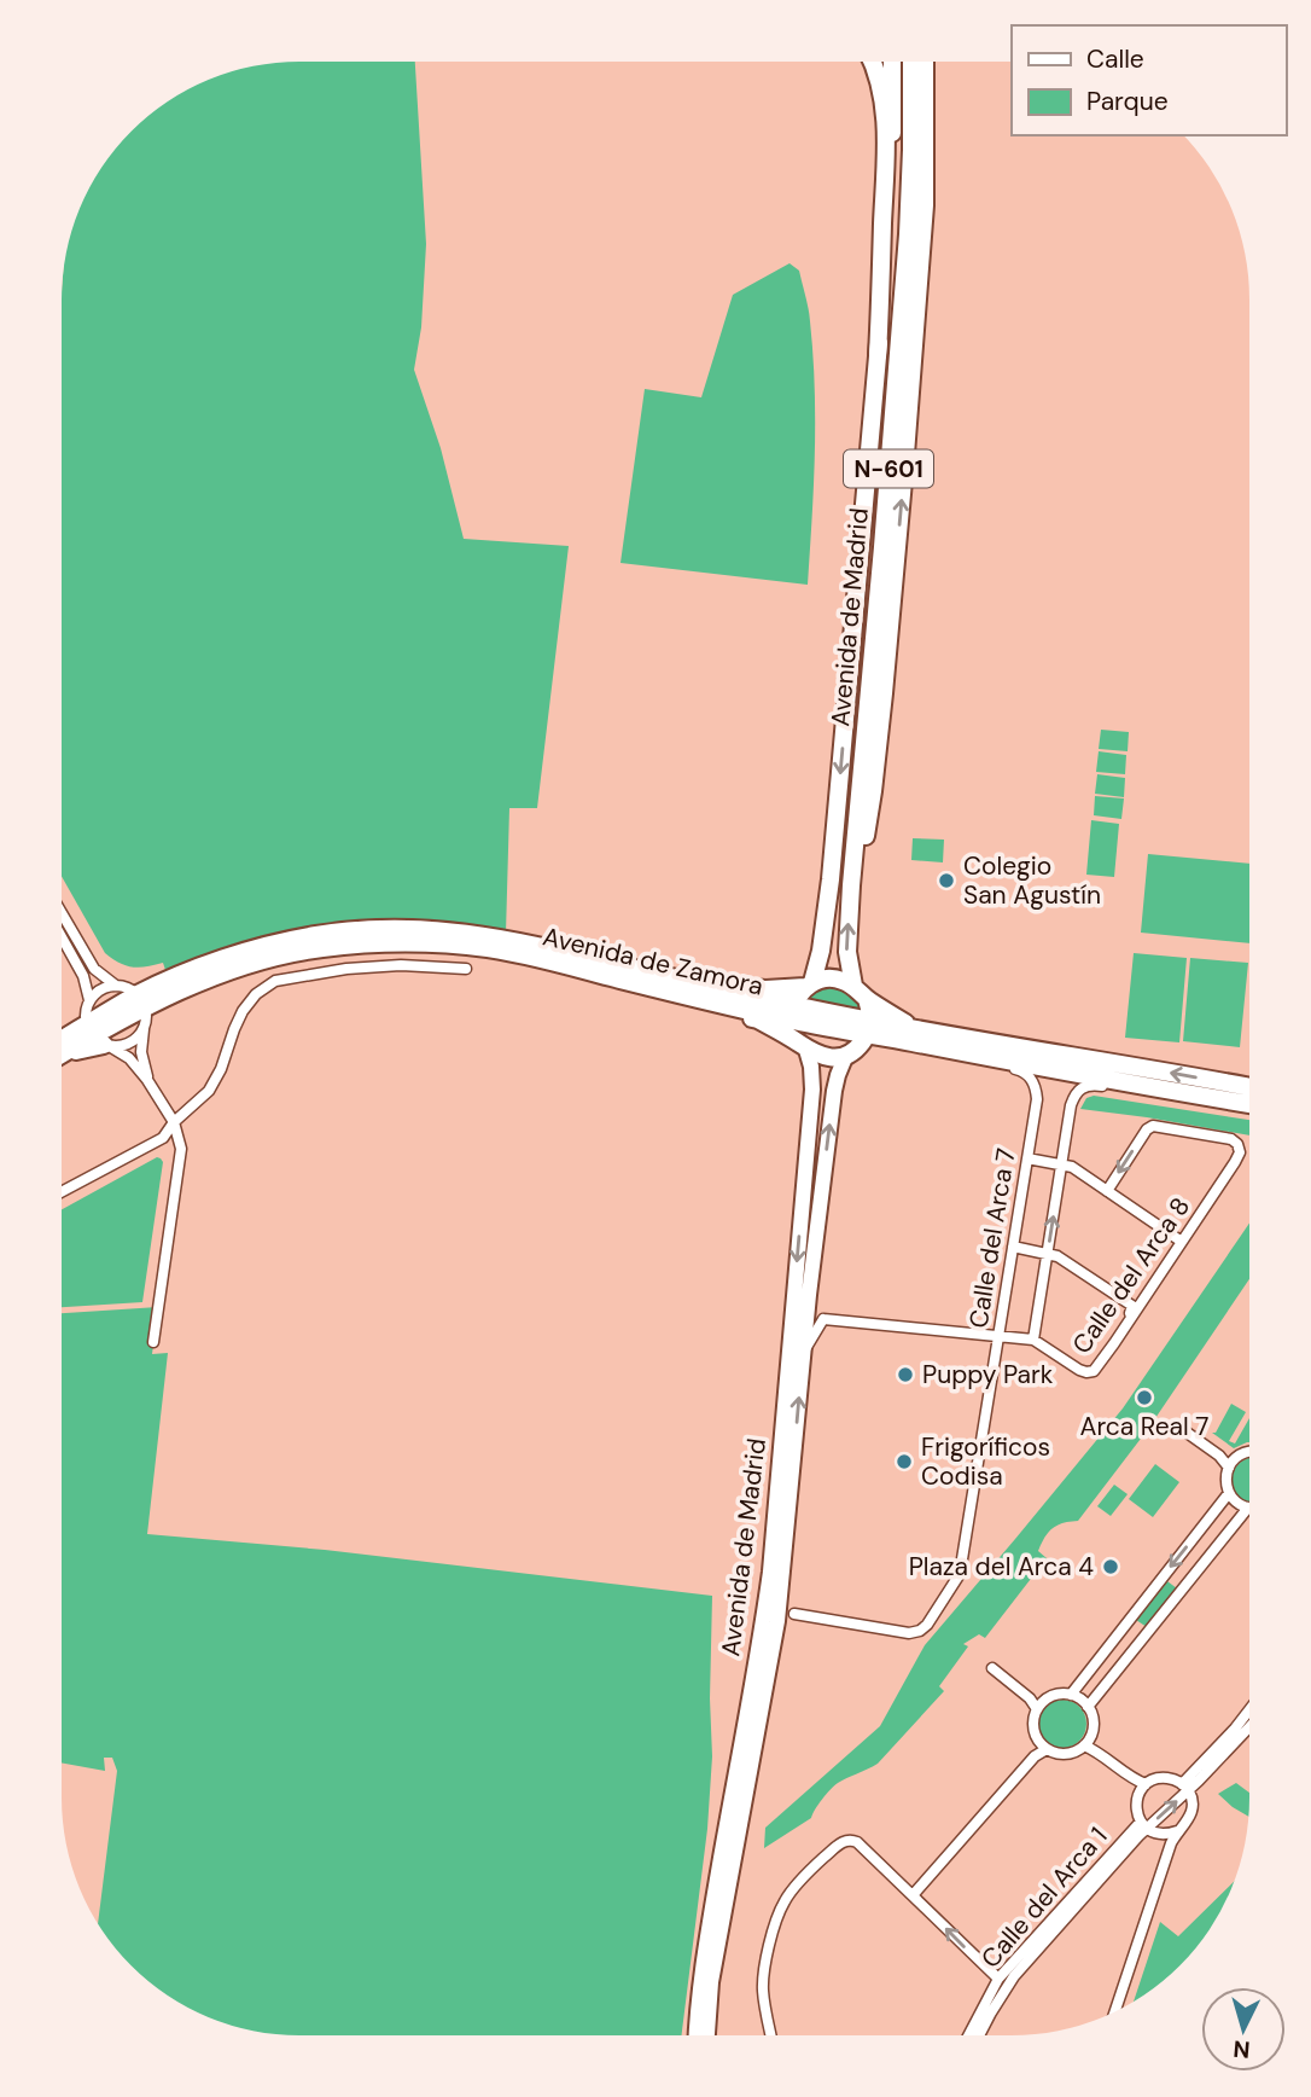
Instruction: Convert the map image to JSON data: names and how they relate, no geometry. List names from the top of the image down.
{
  "streets": {
    "highway": ["N-601", "Avenida de Madrid", "Avenida de Zamora"],
    "street": ["Calle del Arca 7", "Calle del Arca 8", "Calle del Arca 1"]
  },
  "crossings": [
    ["Avenida de Madrid", "Avenida de Zamora"],
    ["Avenida de Zamora", "Calle del Arca 7"],
    ["Calle del Arca 7", "Calle del Arca 8"]
  ],
  "places": [
    "Colegio San Agustín",
    "Puppy Park",
    "Arca Real 7",
    "Frigoríficos Codisa",
    "Plaza del Arca 4"
  ],
  "legend": ["Calle", "Parque"],
  "north": "bottom"
}
